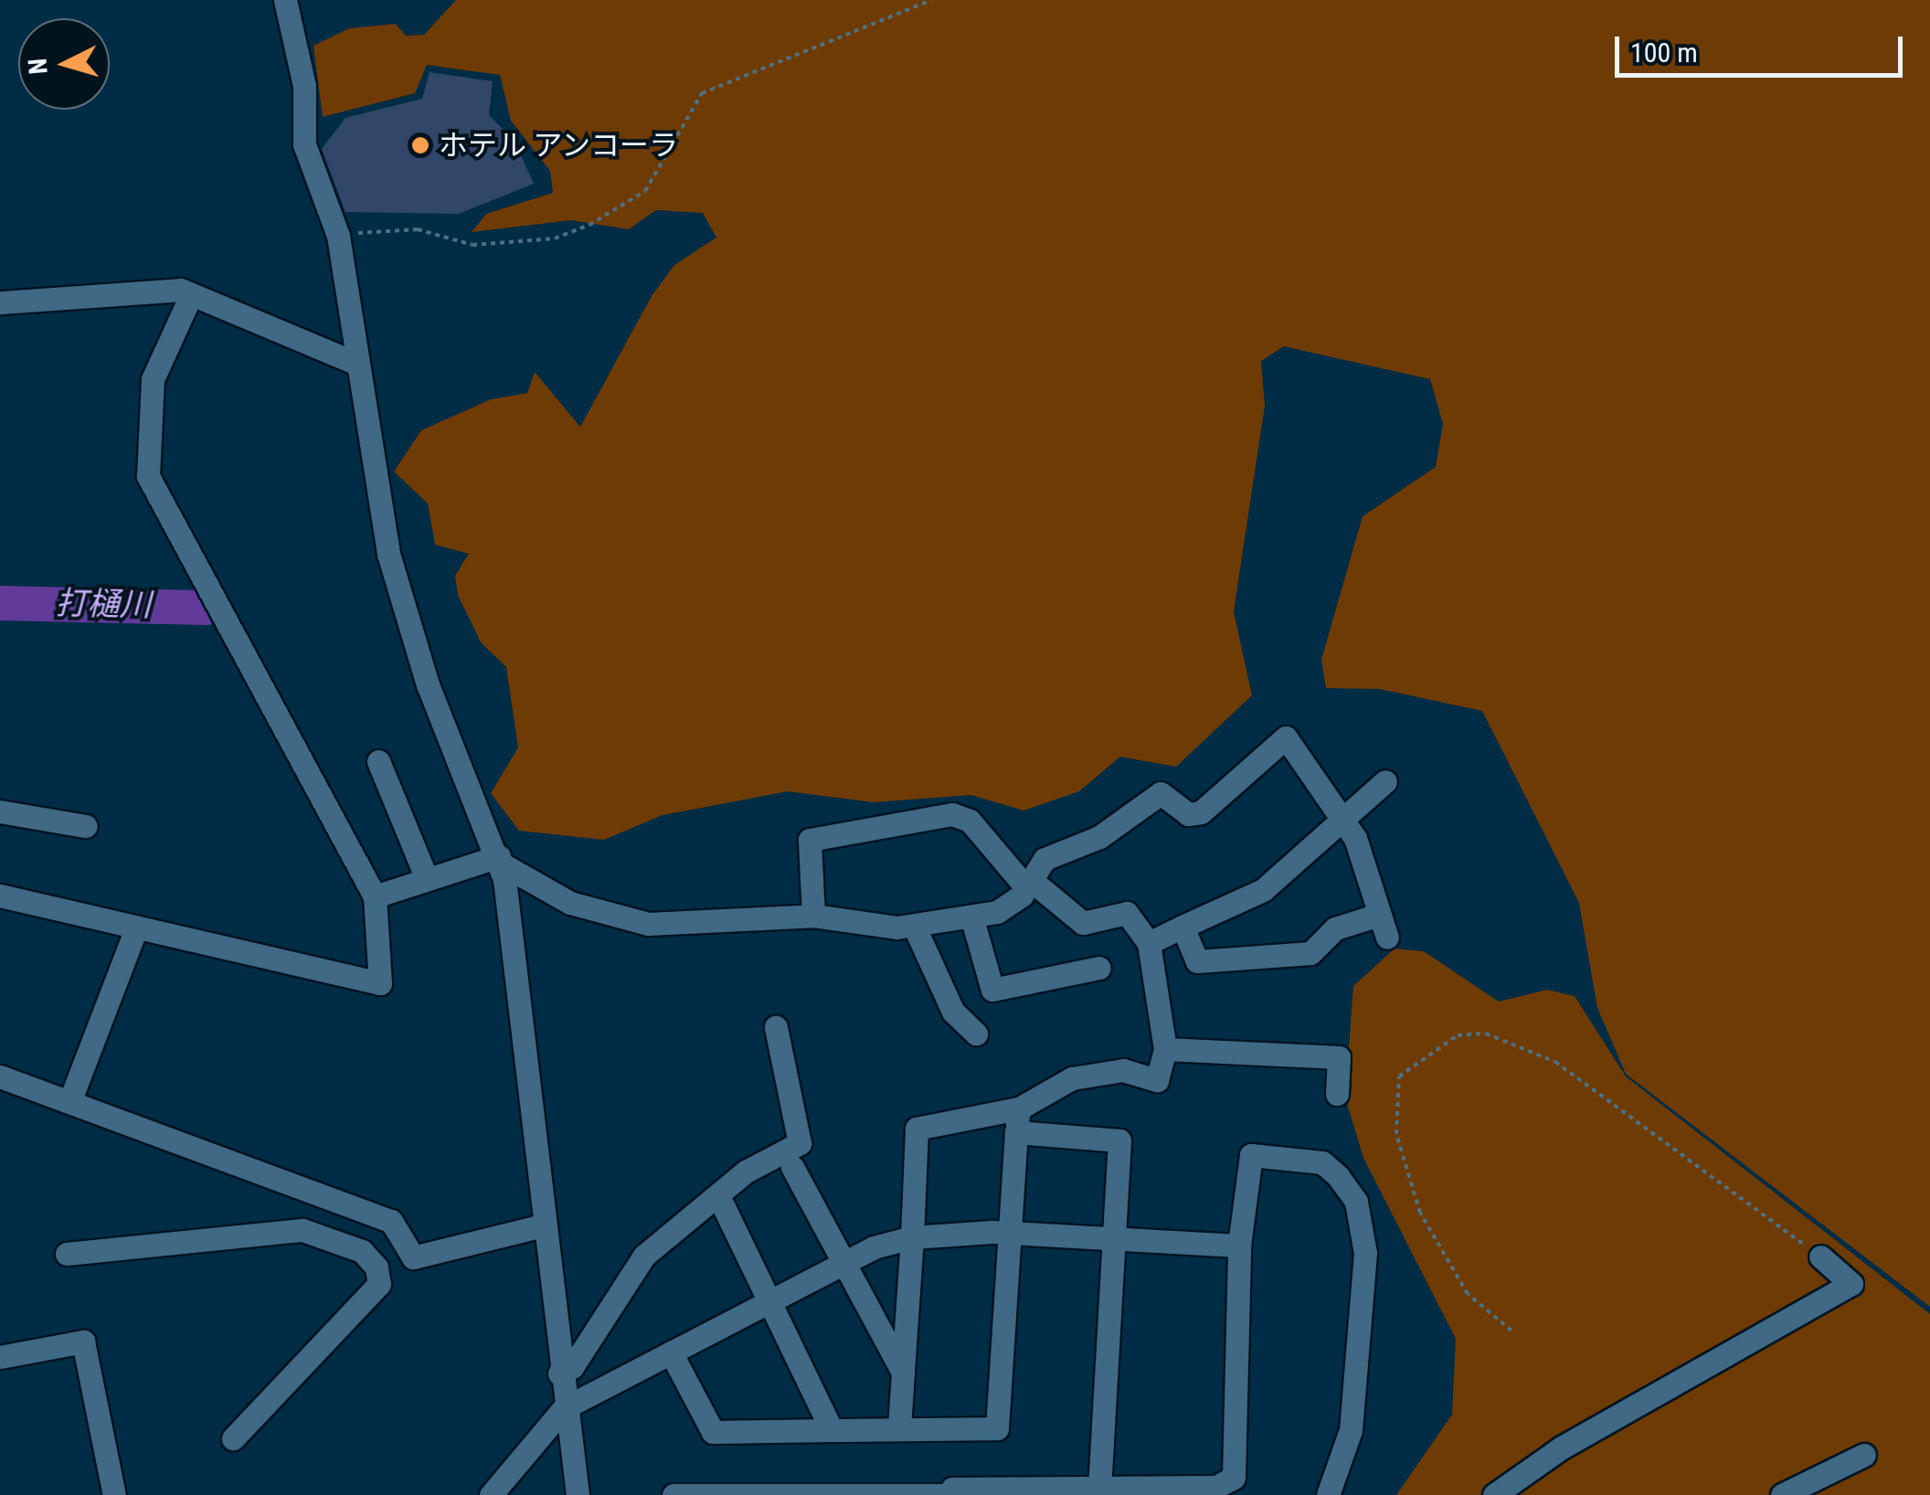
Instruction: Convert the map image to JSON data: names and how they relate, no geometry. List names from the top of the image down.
{
  "water": ["打樋川"],
  "places": ["ホテル アンコーラ"],
  "scale_bar": "100 m",
  "north": "left"
}
